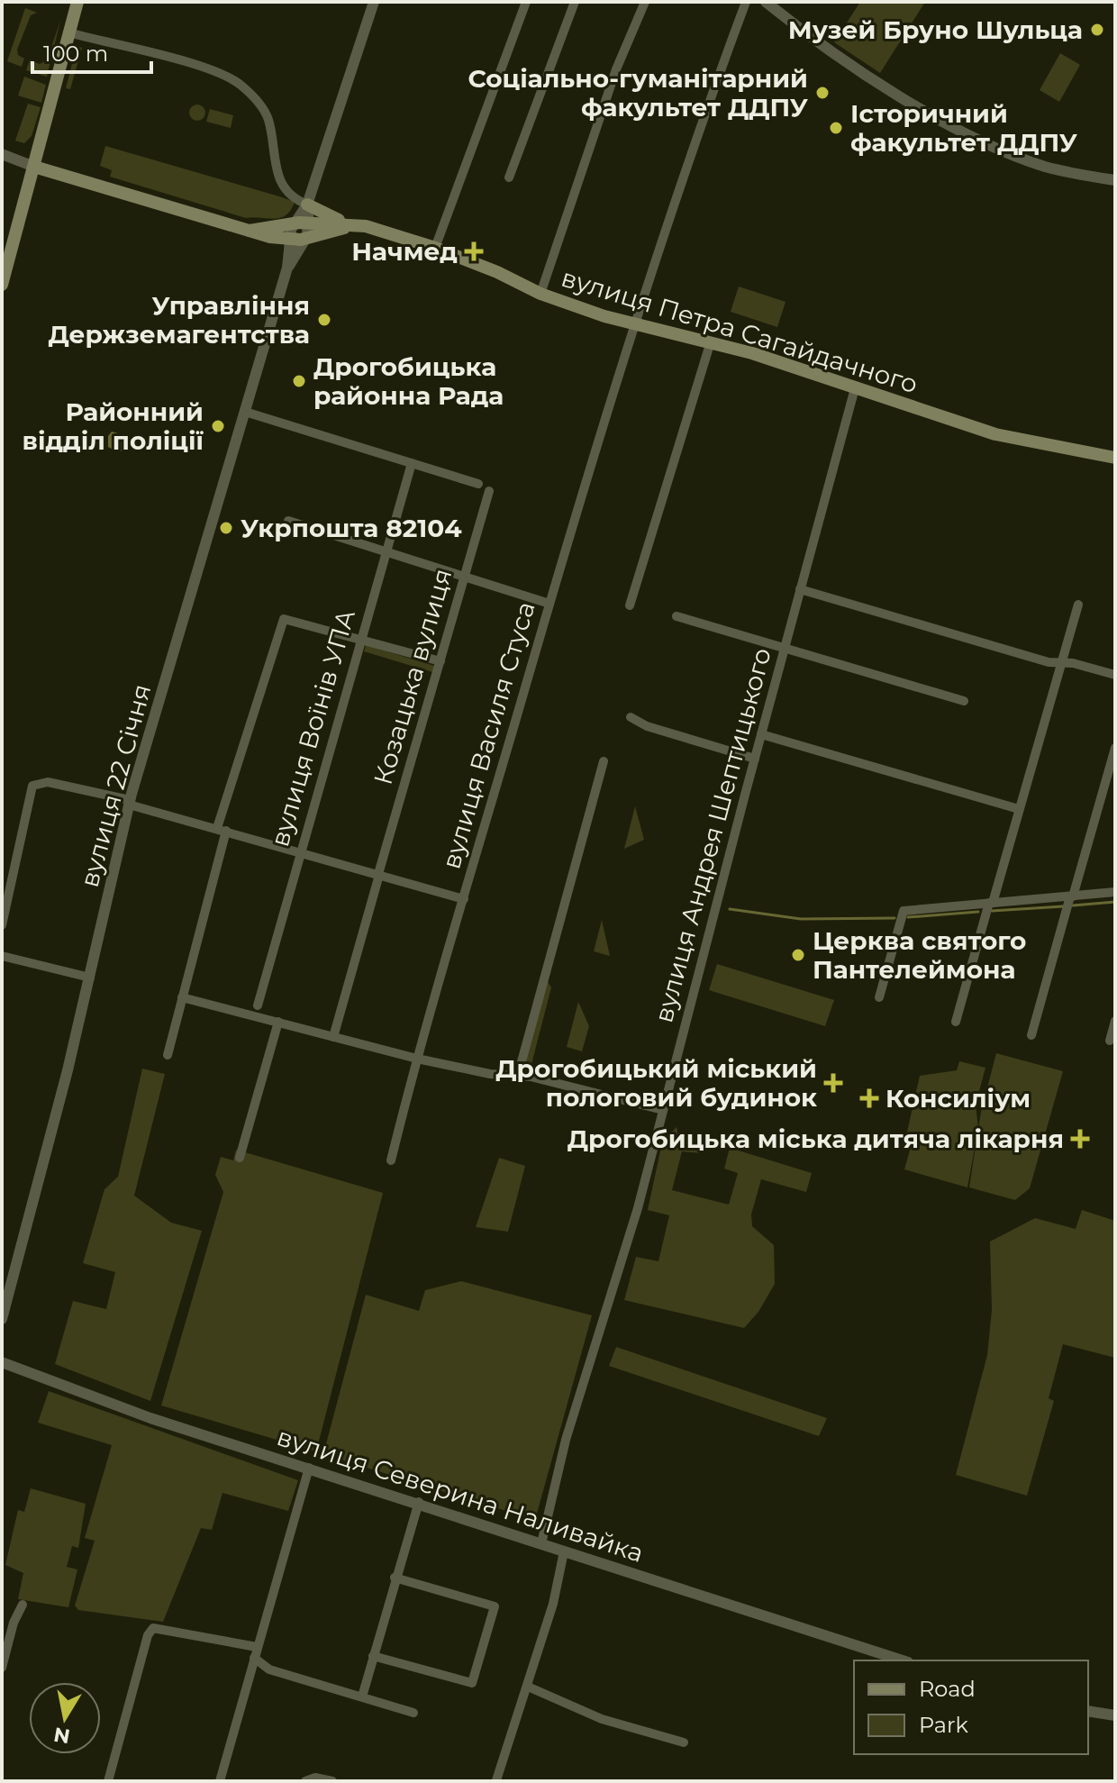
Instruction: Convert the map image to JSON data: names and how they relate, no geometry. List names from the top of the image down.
{
  "streets": {
    "main road": ["вулиця Петра Сагайдачного"],
    "street": [
      "Козацька вулиця",
      "вулиця Воїнів УПА",
      "вулиця Василя Стуса",
      "вулиця 22 Січня",
      "вулиця Андрея Шептицького",
      "вулиця Северина Наливайка"
    ]
  },
  "crossings": [
    ["вулиця Петра Сагайдачного", "вулиця Василя Стуса"],
    ["вулиця Петра Сагайдачного", "вулиця Андрея Шептицького"],
    ["вулиця Андрея Шептицького", "вулиця Северина Наливайка"]
  ],
  "places": {
    "other": [
      "Музей Бруно Шульца",
      "Соціально-гуманітарний факультет ДДПУ",
      "Історичний факультет ДДПУ",
      "Управління Держземагентства",
      "Дрогобицька районна Рада",
      "Районний відділ поліції",
      "Укрпошта 82104",
      "Церква святого Пантелеймона"
    ],
    "health": [
      "Начмед",
      "Дрогобицький міський пологовий будинок",
      "Консиліум",
      "Дрогобицька міська дитяча лікарня"
    ]
  },
  "legend": ["Road", "Park"],
  "scale_bar": "100 m",
  "north": "bottom"
}
